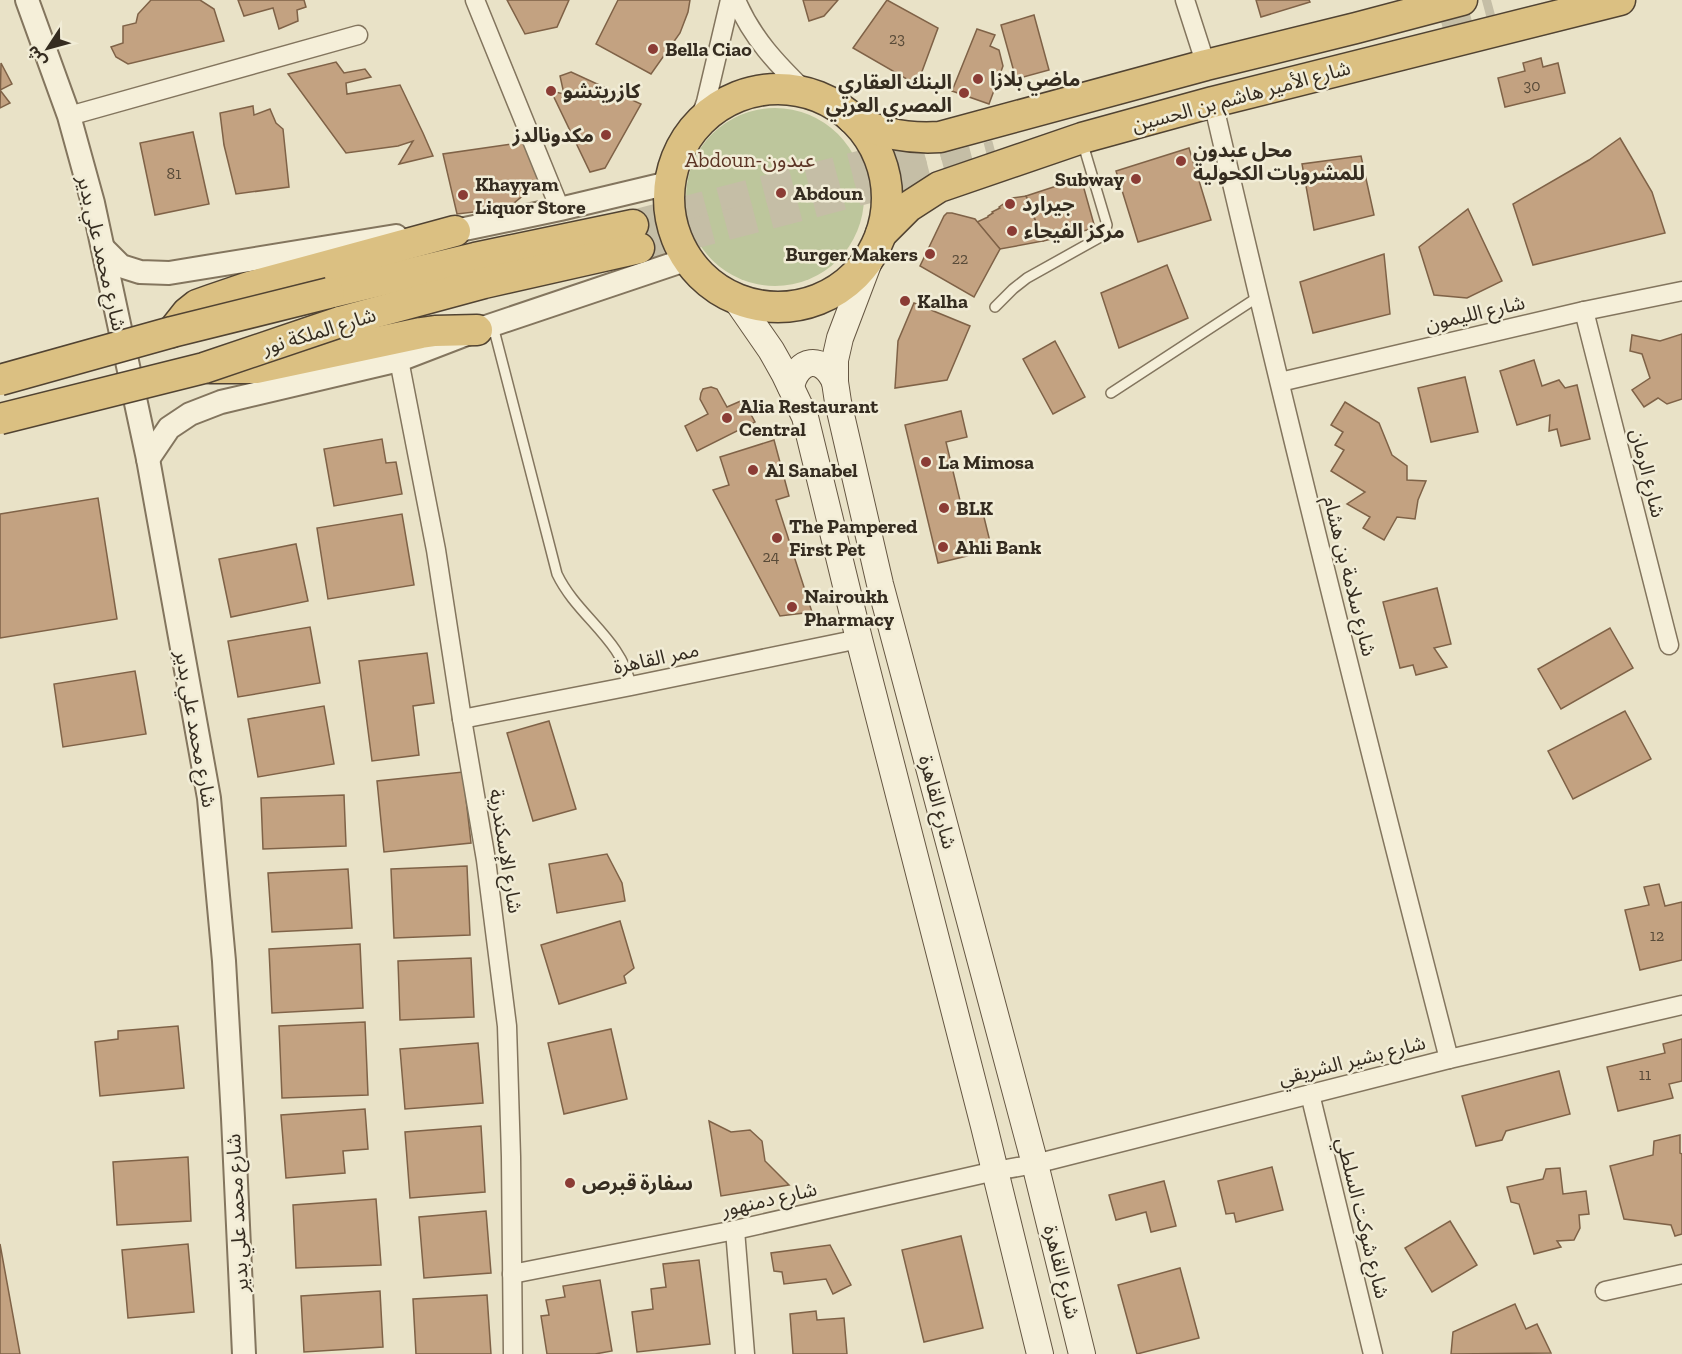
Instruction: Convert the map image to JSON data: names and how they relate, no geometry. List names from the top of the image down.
{
  "streets": {
    "highway": ["شارع الأمير هاشم بن الحسين", "شارع الملكة نور"],
    "main road": ["شارع القاهرة"],
    "street": [
      "شارع محمد علي بدير",
      "شارع الليمون",
      "شارع الرمان",
      "شارع سلامة بن هشام",
      "ممر القاهرة",
      "شارع الإسكندرية",
      "شارع بشير الشريقي",
      "شارع دمنهور",
      "شارع شوكت السلطي"
    ]
  },
  "crossings": [
    ["شارع الأمير هاشم بن الحسين", "شارع سلامة بن هشام"],
    ["شارع الأمير هاشم بن الحسين", "شارع القاهرة"],
    ["شارع الليمون", "شارع الرمان"],
    ["شارع الليمون", "شارع سلامة بن هشام"],
    ["شارع سلامة بن هشام", "شارع بشير الشريقي"],
    ["ممر القاهرة", "شارع القاهرة"],
    ["ممر القاهرة", "شارع الإسكندرية"],
    ["شارع القاهرة", "شارع بشير الشريقي"],
    ["شارع القاهرة", "شارع دمنهور"],
    ["شارع الإسكندرية", "شارع دمنهور"],
    ["شارع بشير الشريقي", "شارع دمنهور"],
    ["شارع بشير الشريقي", "شارع شوكت السلطي"]
  ],
  "districts": ["Abdoun-عبدون"],
  "places": [
    "Bella Ciao",
    "ماضي بلازا",
    "كازريتشو",
    "البنك العقاري المصري العربي",
    "مكدونالدز",
    "محل عبدون للمشروبات الكحولية",
    "Subway",
    "Abdoun",
    "Khayyam Liquor Store",
    "جيرارد",
    "مركز الفيحاء",
    "Burger Makers",
    "Kalha",
    "Alia Restaurant Central",
    "La Mimosa",
    "Al Sanabel",
    "BLK",
    "The Pampered First Pet",
    "Ahli Bank",
    "Nairoukh Pharmacy",
    "سفارة قبرص"
  ],
  "house_numbers": [
    "23",
    "30",
    "81",
    "22",
    "24",
    "12",
    "11"
  ],
  "north": "bottom left"
}
